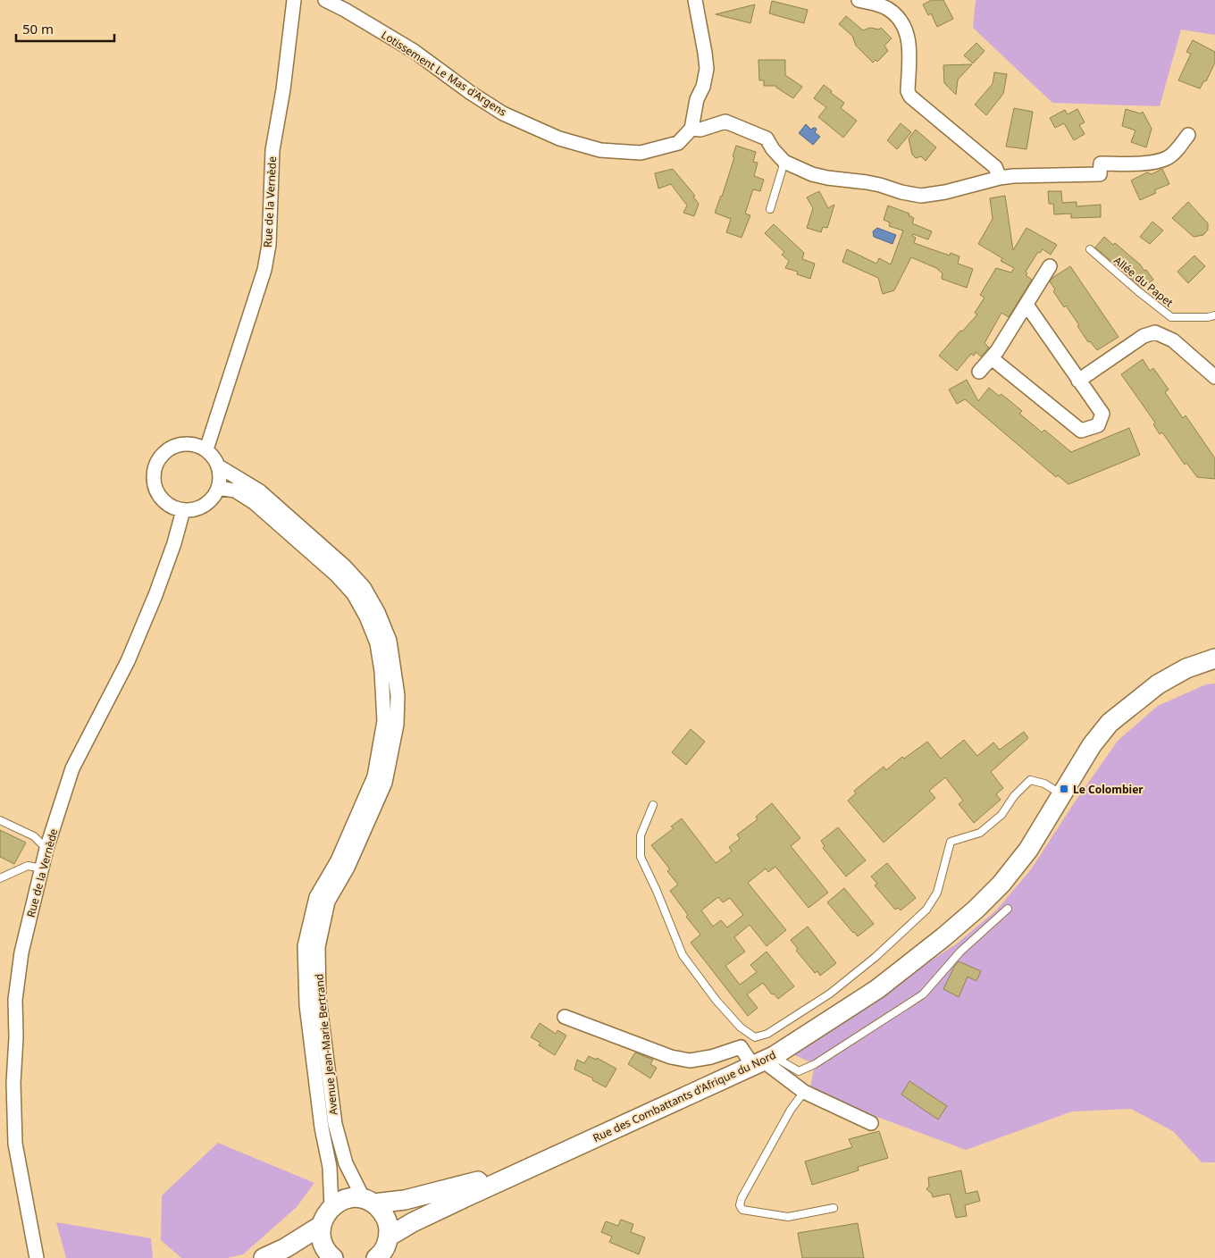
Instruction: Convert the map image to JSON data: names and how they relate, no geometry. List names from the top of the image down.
{
  "streets": {
    "main road": ["Rue des Combattants d'Afrique du Nord"],
    "street": ["Lotissement Le Mas d'Argens", "Rue de la Vernède", "Avenue Jean-Marie Bertrand"],
    "lane": ["Allée du Papet"]
  },
  "crossings": [
    ["Rue de la Vernède", "Avenue Jean-Marie Bertrand"],
    ["Avenue Jean-Marie Bertrand", "Rue des Combattants d'Afrique du Nord"]
  ],
  "places": {
    "transit": ["Le Colombier"]
  },
  "scale_bar": "50 m"
}
